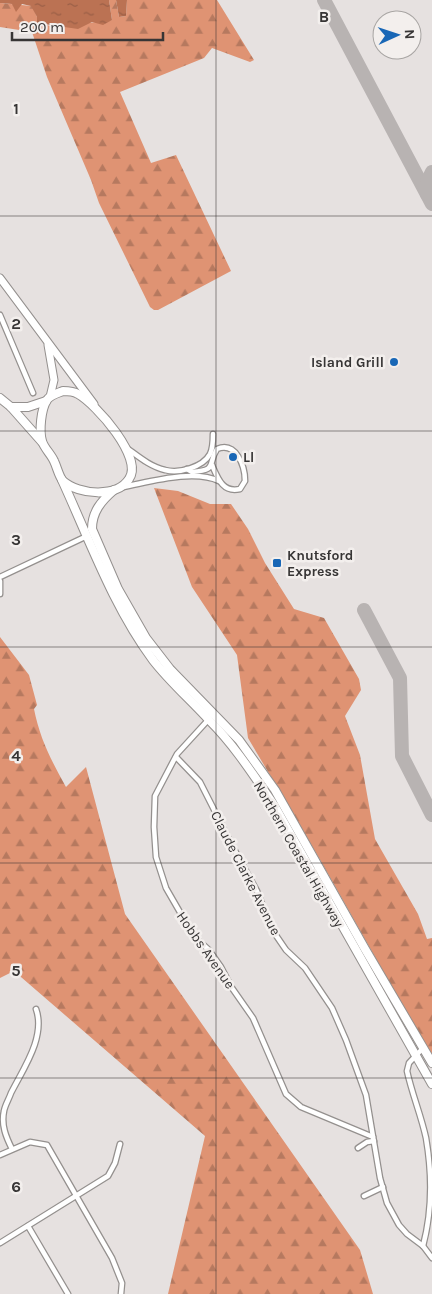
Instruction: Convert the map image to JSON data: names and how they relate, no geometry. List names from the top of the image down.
{
  "streets": {
    "main road": ["Northern Coastal Highway"],
    "street": ["Claude Clarke Avenue", "Hobbs Avenue"]
  },
  "crossings": [
    ["Northern Coastal Highway", "Hobbs Avenue"],
    ["Claude Clarke Avenue", "Hobbs Avenue"]
  ],
  "places": {
    "other": ["Island Grill", "Ll"],
    "transit": ["Knutsford Express"]
  },
  "scale_bar": "200 m",
  "north": "right",
  "grid": {
    "columns": ["B"],
    "rows": [
      "1",
      "2",
      "3",
      "4",
      "5",
      "6"
    ]
  }
}
